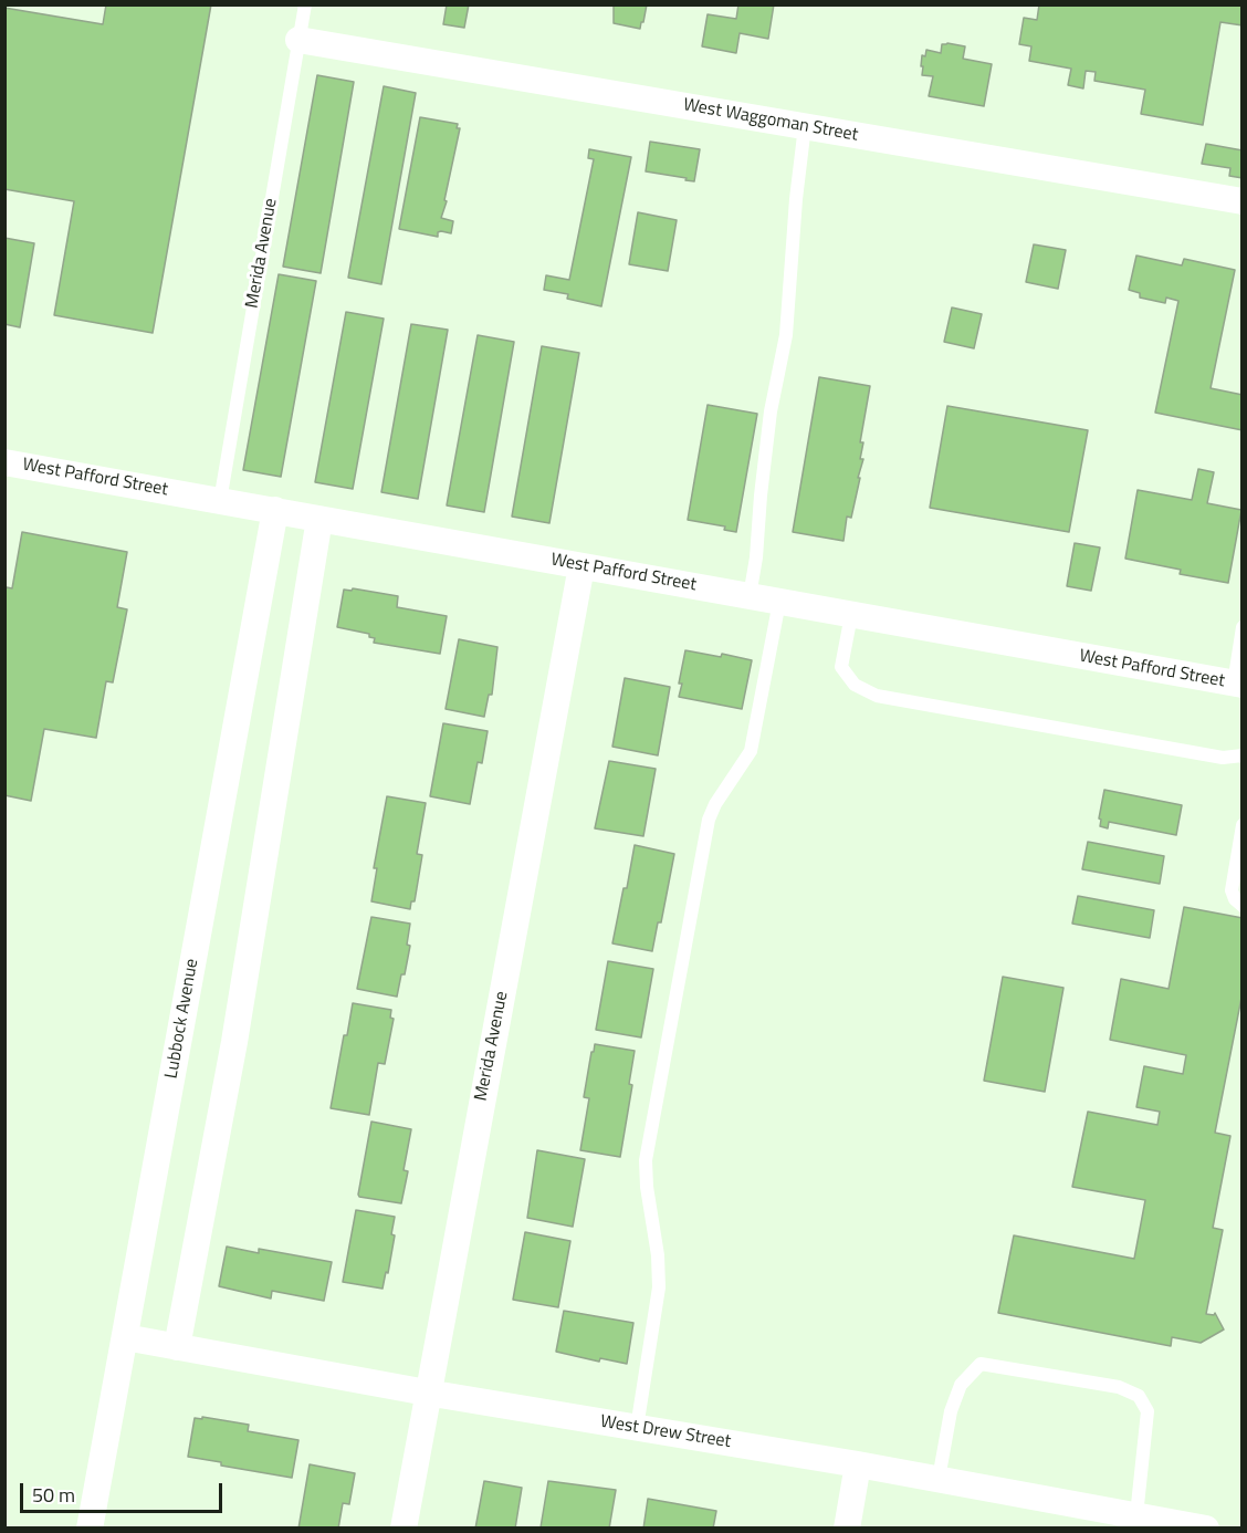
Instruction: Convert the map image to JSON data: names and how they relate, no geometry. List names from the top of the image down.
{
  "streets": {
    "street": [
      "West Waggoman Street",
      "Merida Avenue",
      "West Pafford Street",
      "Lubbock Avenue",
      "West Drew Street"
    ]
  },
  "crossings": [
    ["West Waggoman Street", "Merida Avenue"],
    ["Merida Avenue", "West Pafford Street"],
    ["Merida Avenue", "West Drew Street"],
    ["West Pafford Street", "Lubbock Avenue"],
    ["Lubbock Avenue", "West Drew Street"]
  ],
  "scale_bar": "50 m"
}
